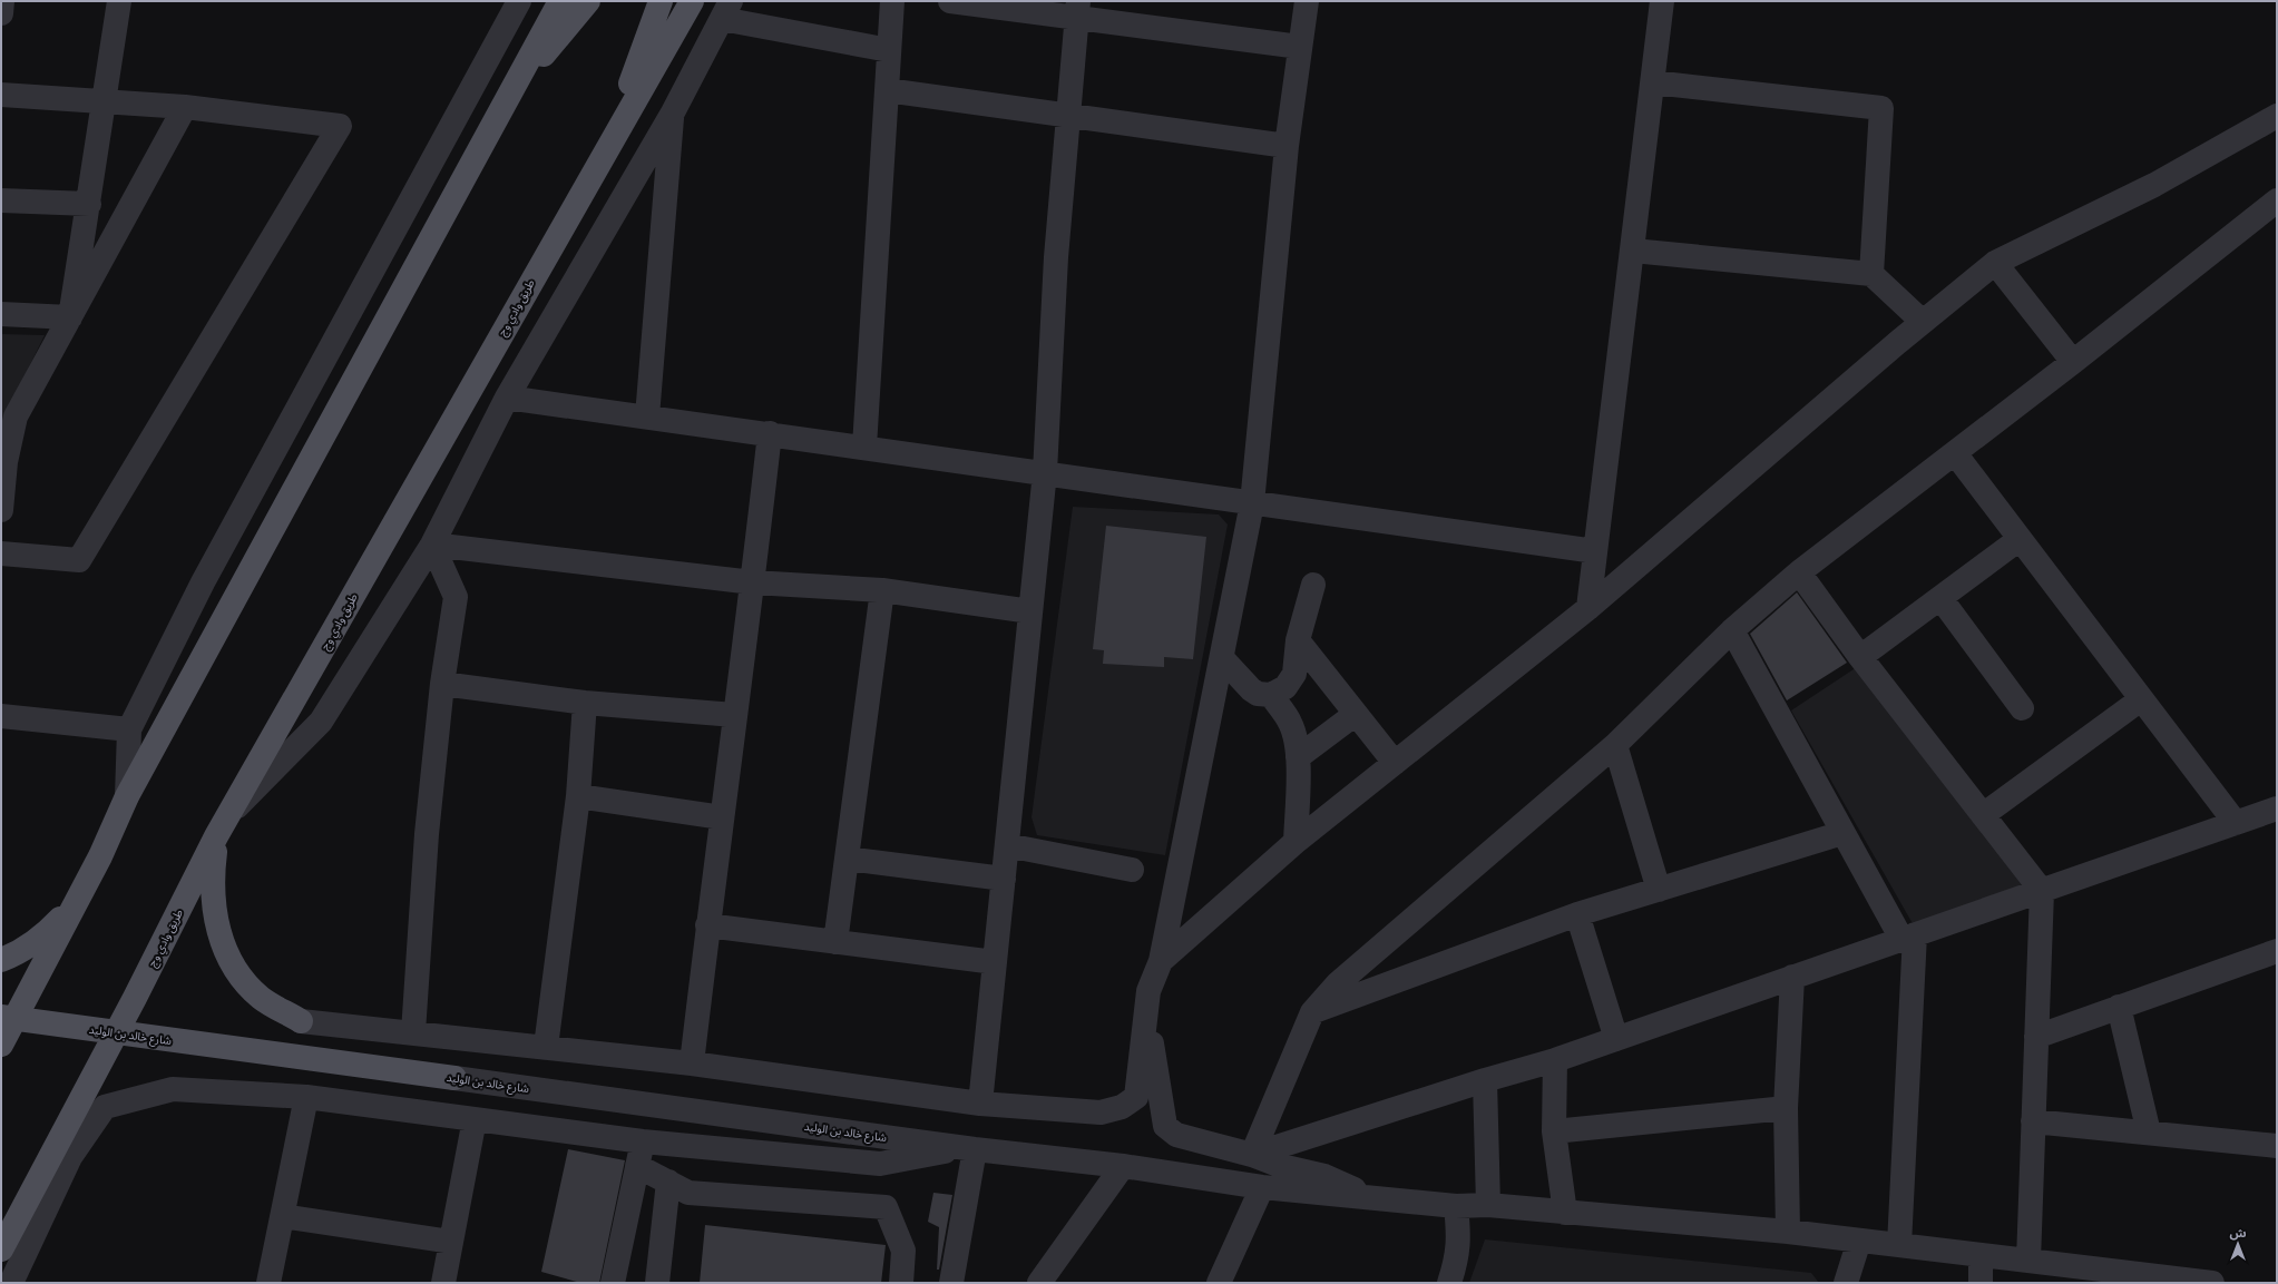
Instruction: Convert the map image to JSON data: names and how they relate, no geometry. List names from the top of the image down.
{
  "streets": {
    "main road": ["طريق وادي وج", "شارع خالد بن الوليد"]
  },
  "north": "top"
}
